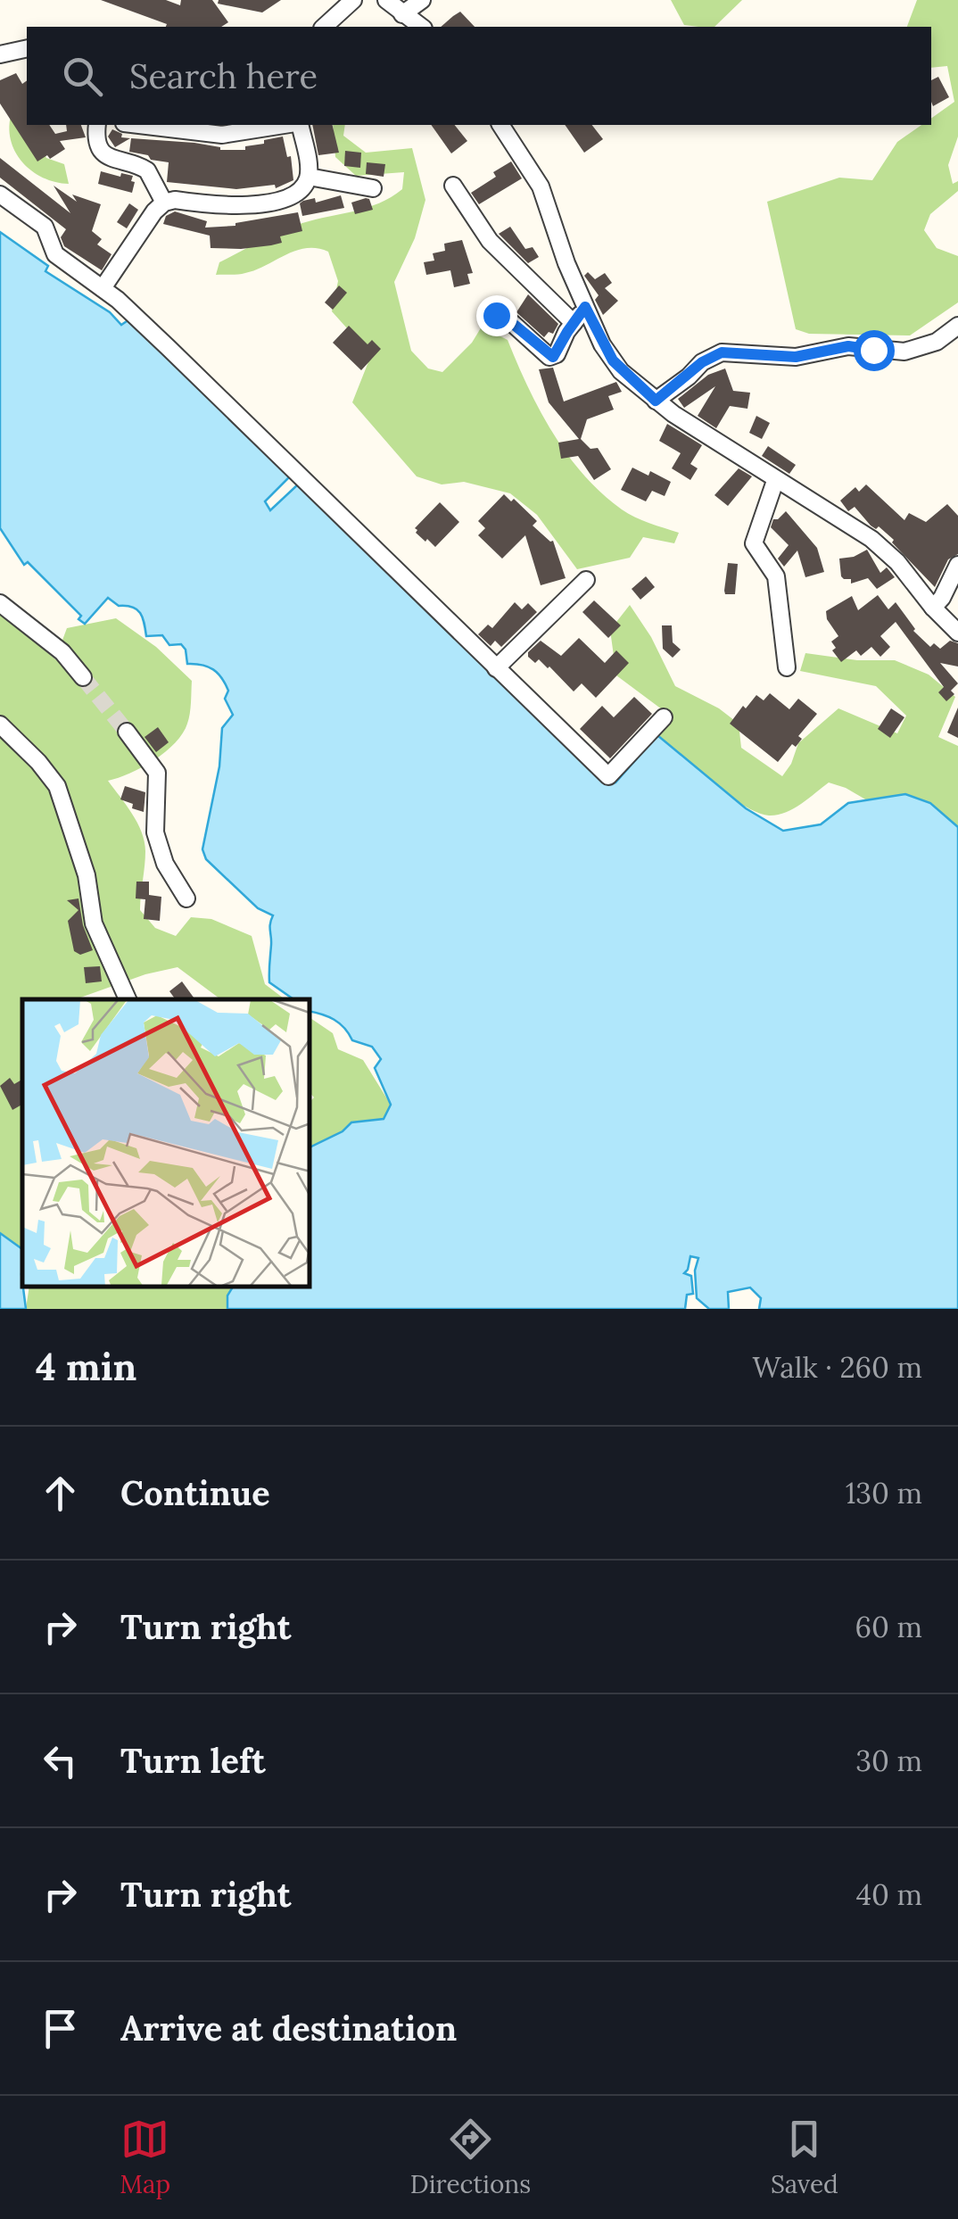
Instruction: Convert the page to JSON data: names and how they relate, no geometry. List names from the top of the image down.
{
  "page": {
    "search": "Search here",
    "heading": ["4 min", "Walk · 260 m"],
    "list": [
      ["Continue", "130 m"],
      ["Turn right", "60 m"],
      ["Turn left", "30 m"],
      ["Turn right", "40 m"],
      "Arrive at destination"
    ],
    "nav": ["Map", "Directions", "Saved"]
  }
}
